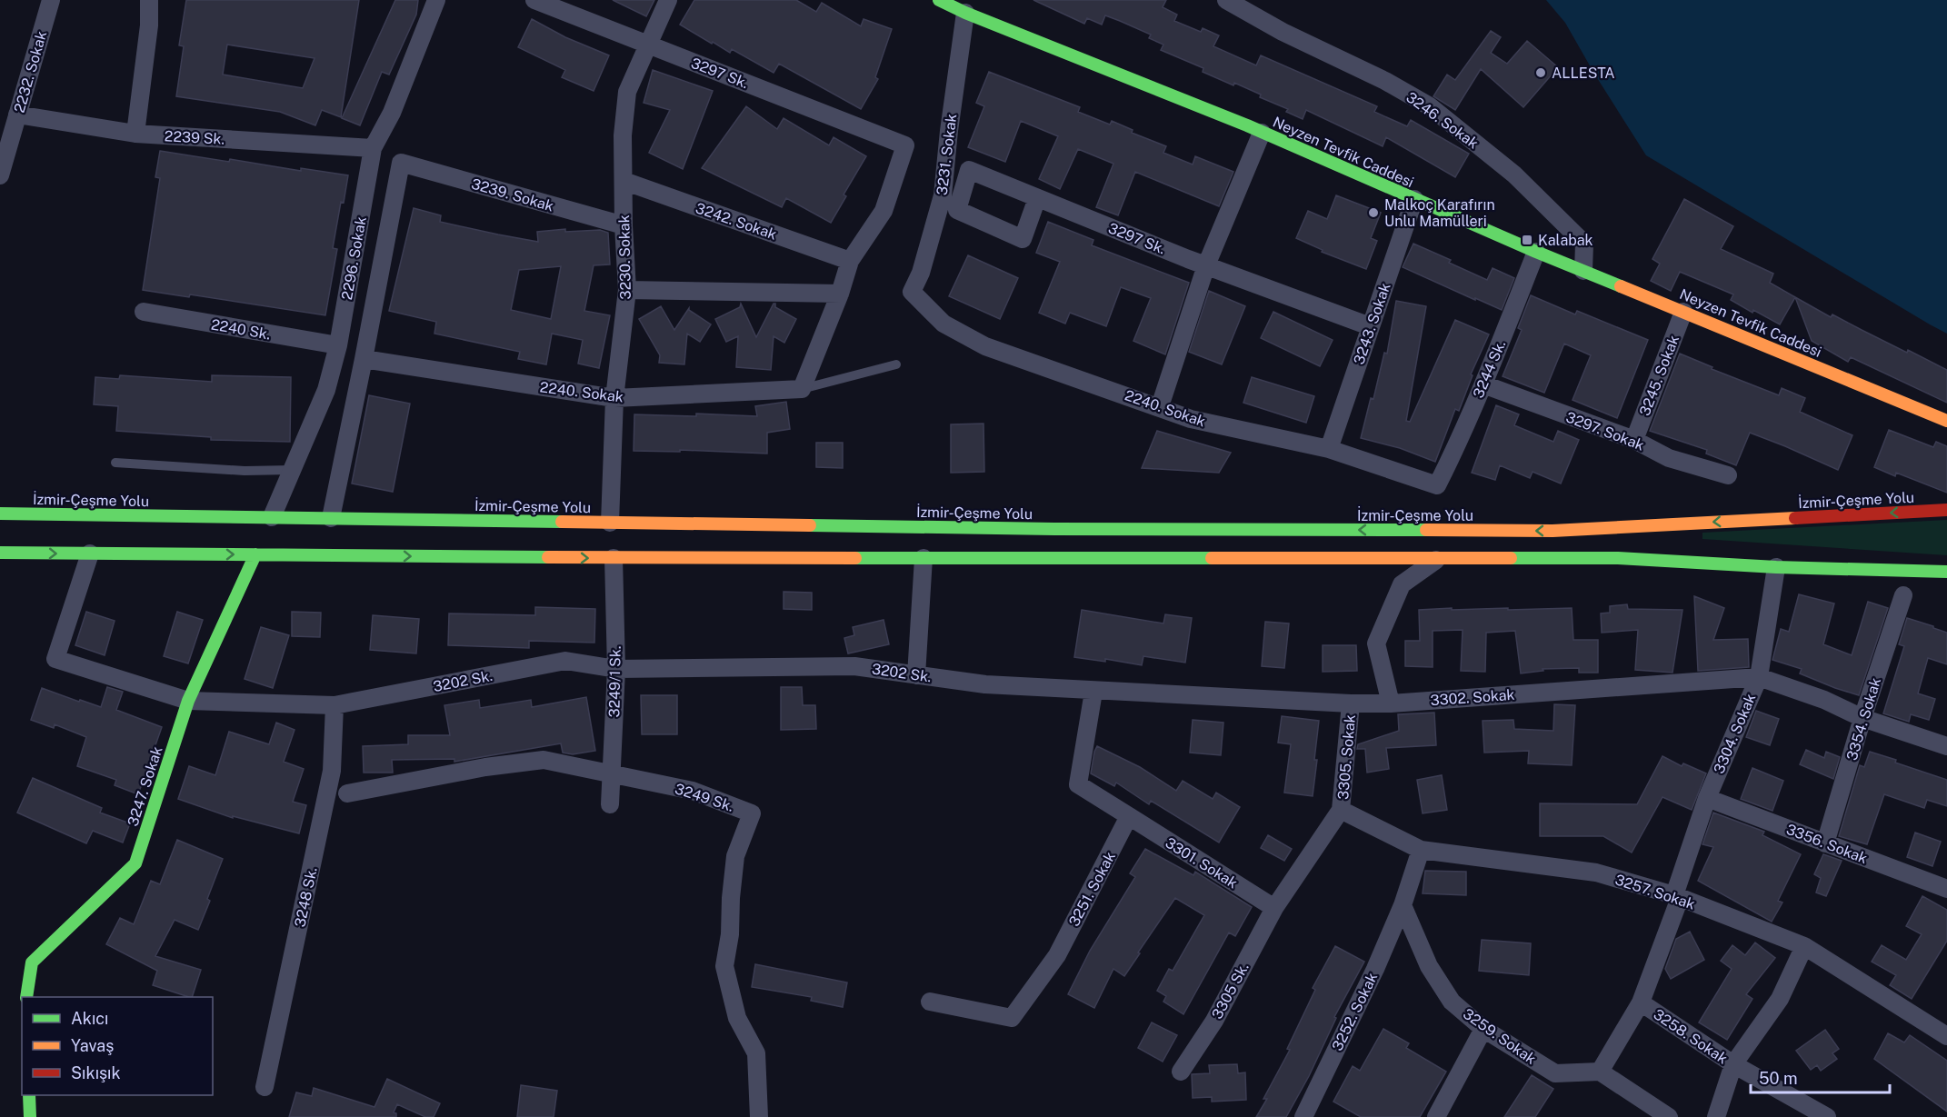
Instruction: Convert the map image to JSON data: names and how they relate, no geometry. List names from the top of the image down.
{
  "streets": {
    "main road": ["Neyzen Tevfik Caddesi", "İzmir-Çeşme Yolu", "3247. Sokak"],
    "street": [
      "2232. Sokak",
      "3297 Sk.",
      "3246. Sokak",
      "2239 Sk.",
      "3231. Sokak",
      "3239. Sokak",
      "3242. Sokak",
      "3230. Sokak",
      "2296. Sokak",
      "3243. Sokak",
      "2240 Sk.",
      "3244 Sk.",
      "3245. Sokak",
      "2240. Sokak",
      "3297. Sokak",
      "3202 Sk.",
      "3249/1 Sk.",
      "3302. Sokak",
      "3354. Sokak",
      "3304. Sokak",
      "3305. Sokak",
      "3249 Sk.",
      "3356. Sokak",
      "3301. Sokak",
      "3251. Sokak",
      "3257. Sokak",
      "3248 Sk.",
      "3305 Sk.",
      "3252. Sokak",
      "3259. Sokak",
      "3258. Sokak"
    ]
  },
  "crossings": [
    ["2232. Sokak", "2239 Sk."],
    ["3297 Sk.", "3242. Sokak"],
    ["3297 Sk.", "3230. Sokak"],
    ["3297 Sk.", "3243. Sokak"],
    ["3246. Sokak", "Neyzen Tevfik Caddesi"],
    ["2239 Sk.", "2296. Sokak"],
    ["Neyzen Tevfik Caddesi", "3231. Sokak"],
    ["Neyzen Tevfik Caddesi", "3243. Sokak"],
    ["Neyzen Tevfik Caddesi", "3244 Sk."],
    ["Neyzen Tevfik Caddesi", "3245. Sokak"],
    ["3231. Sokak", "2240. Sokak"],
    ["3239. Sokak", "3230. Sokak"],
    ["3239. Sokak", "2240. Sokak"],
    ["3242. Sokak", "3230. Sokak"],
    ["3230. Sokak", "2240. Sokak"],
    ["3230. Sokak", "İzmir-Çeşme Yolu"],
    ["2296. Sokak", "2240 Sk."],
    ["2296. Sokak", "İzmir-Çeşme Yolu"],
    ["3243. Sokak", "2240. Sokak"],
    ["3244 Sk.", "2240. Sokak"],
    ["3244 Sk.", "3297. Sokak"],
    ["3245. Sokak", "3297. Sokak"],
    ["3202 Sk.", "3249/1 Sk."],
    ["3202 Sk.", "3302. Sokak"],
    ["3202 Sk.", "3247. Sokak"],
    ["3202 Sk.", "3248 Sk."],
    ["3249/1 Sk.", "3249 Sk."],
    ["3302. Sokak", "3354. Sokak"],
    ["3302. Sokak", "3304. Sokak"],
    ["3302. Sokak", "3305. Sokak"],
    ["3354. Sokak", "3356. Sokak"],
    ["3304. Sokak", "3356. Sokak"],
    ["3304. Sokak", "3257. Sokak"],
    ["3304. Sokak", "3259. Sokak"],
    ["3304. Sokak", "3258. Sokak"],
    ["3305. Sokak", "3257. Sokak"],
    ["3305. Sokak", "3305 Sk."],
    ["3301. Sokak", "3251. Sokak"],
    ["3301. Sokak", "3305 Sk."],
    ["3257. Sokak", "3305 Sk."],
    ["3252. Sokak", "3259. Sokak"]
  ],
  "places": {
    "other": ["ALLESTA", "Malkoç Karafırın Unlu Mamülleri"],
    "transit": ["Kalabak"]
  },
  "legend": ["Akıcı", "Yavaş", "Sıkışık"],
  "scale_bar": "50 m"
}
